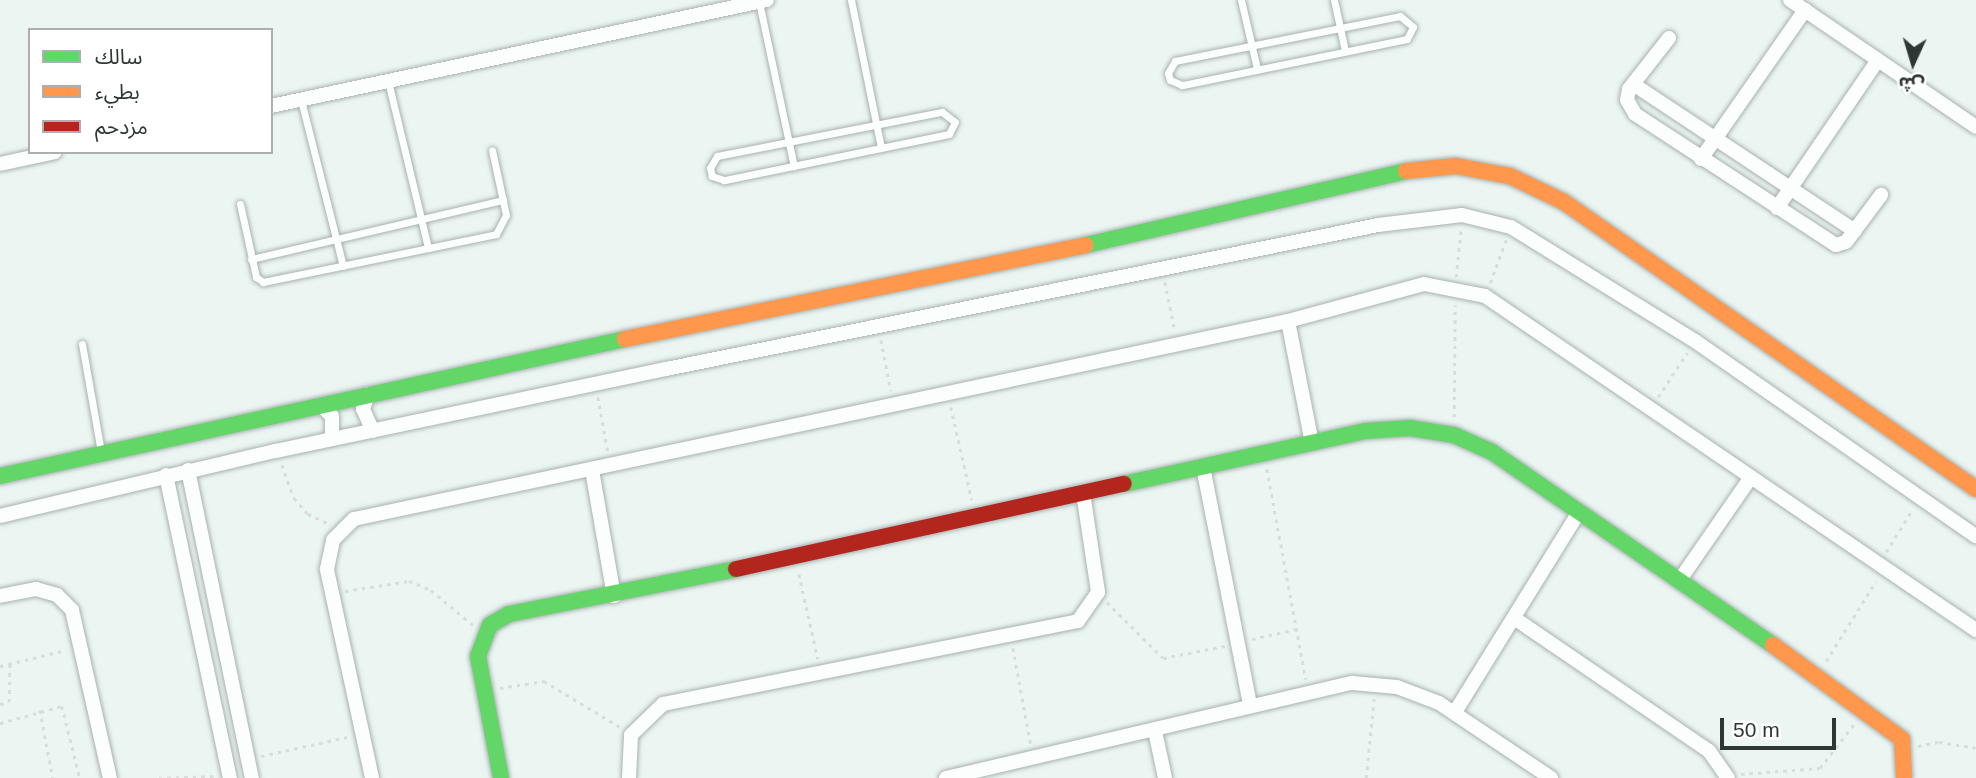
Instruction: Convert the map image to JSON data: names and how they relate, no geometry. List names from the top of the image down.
{
  "legend": ["سالك", "بطيء", "مزدحم"],
  "scale_bar": "50 m",
  "north": "bottom"
}
